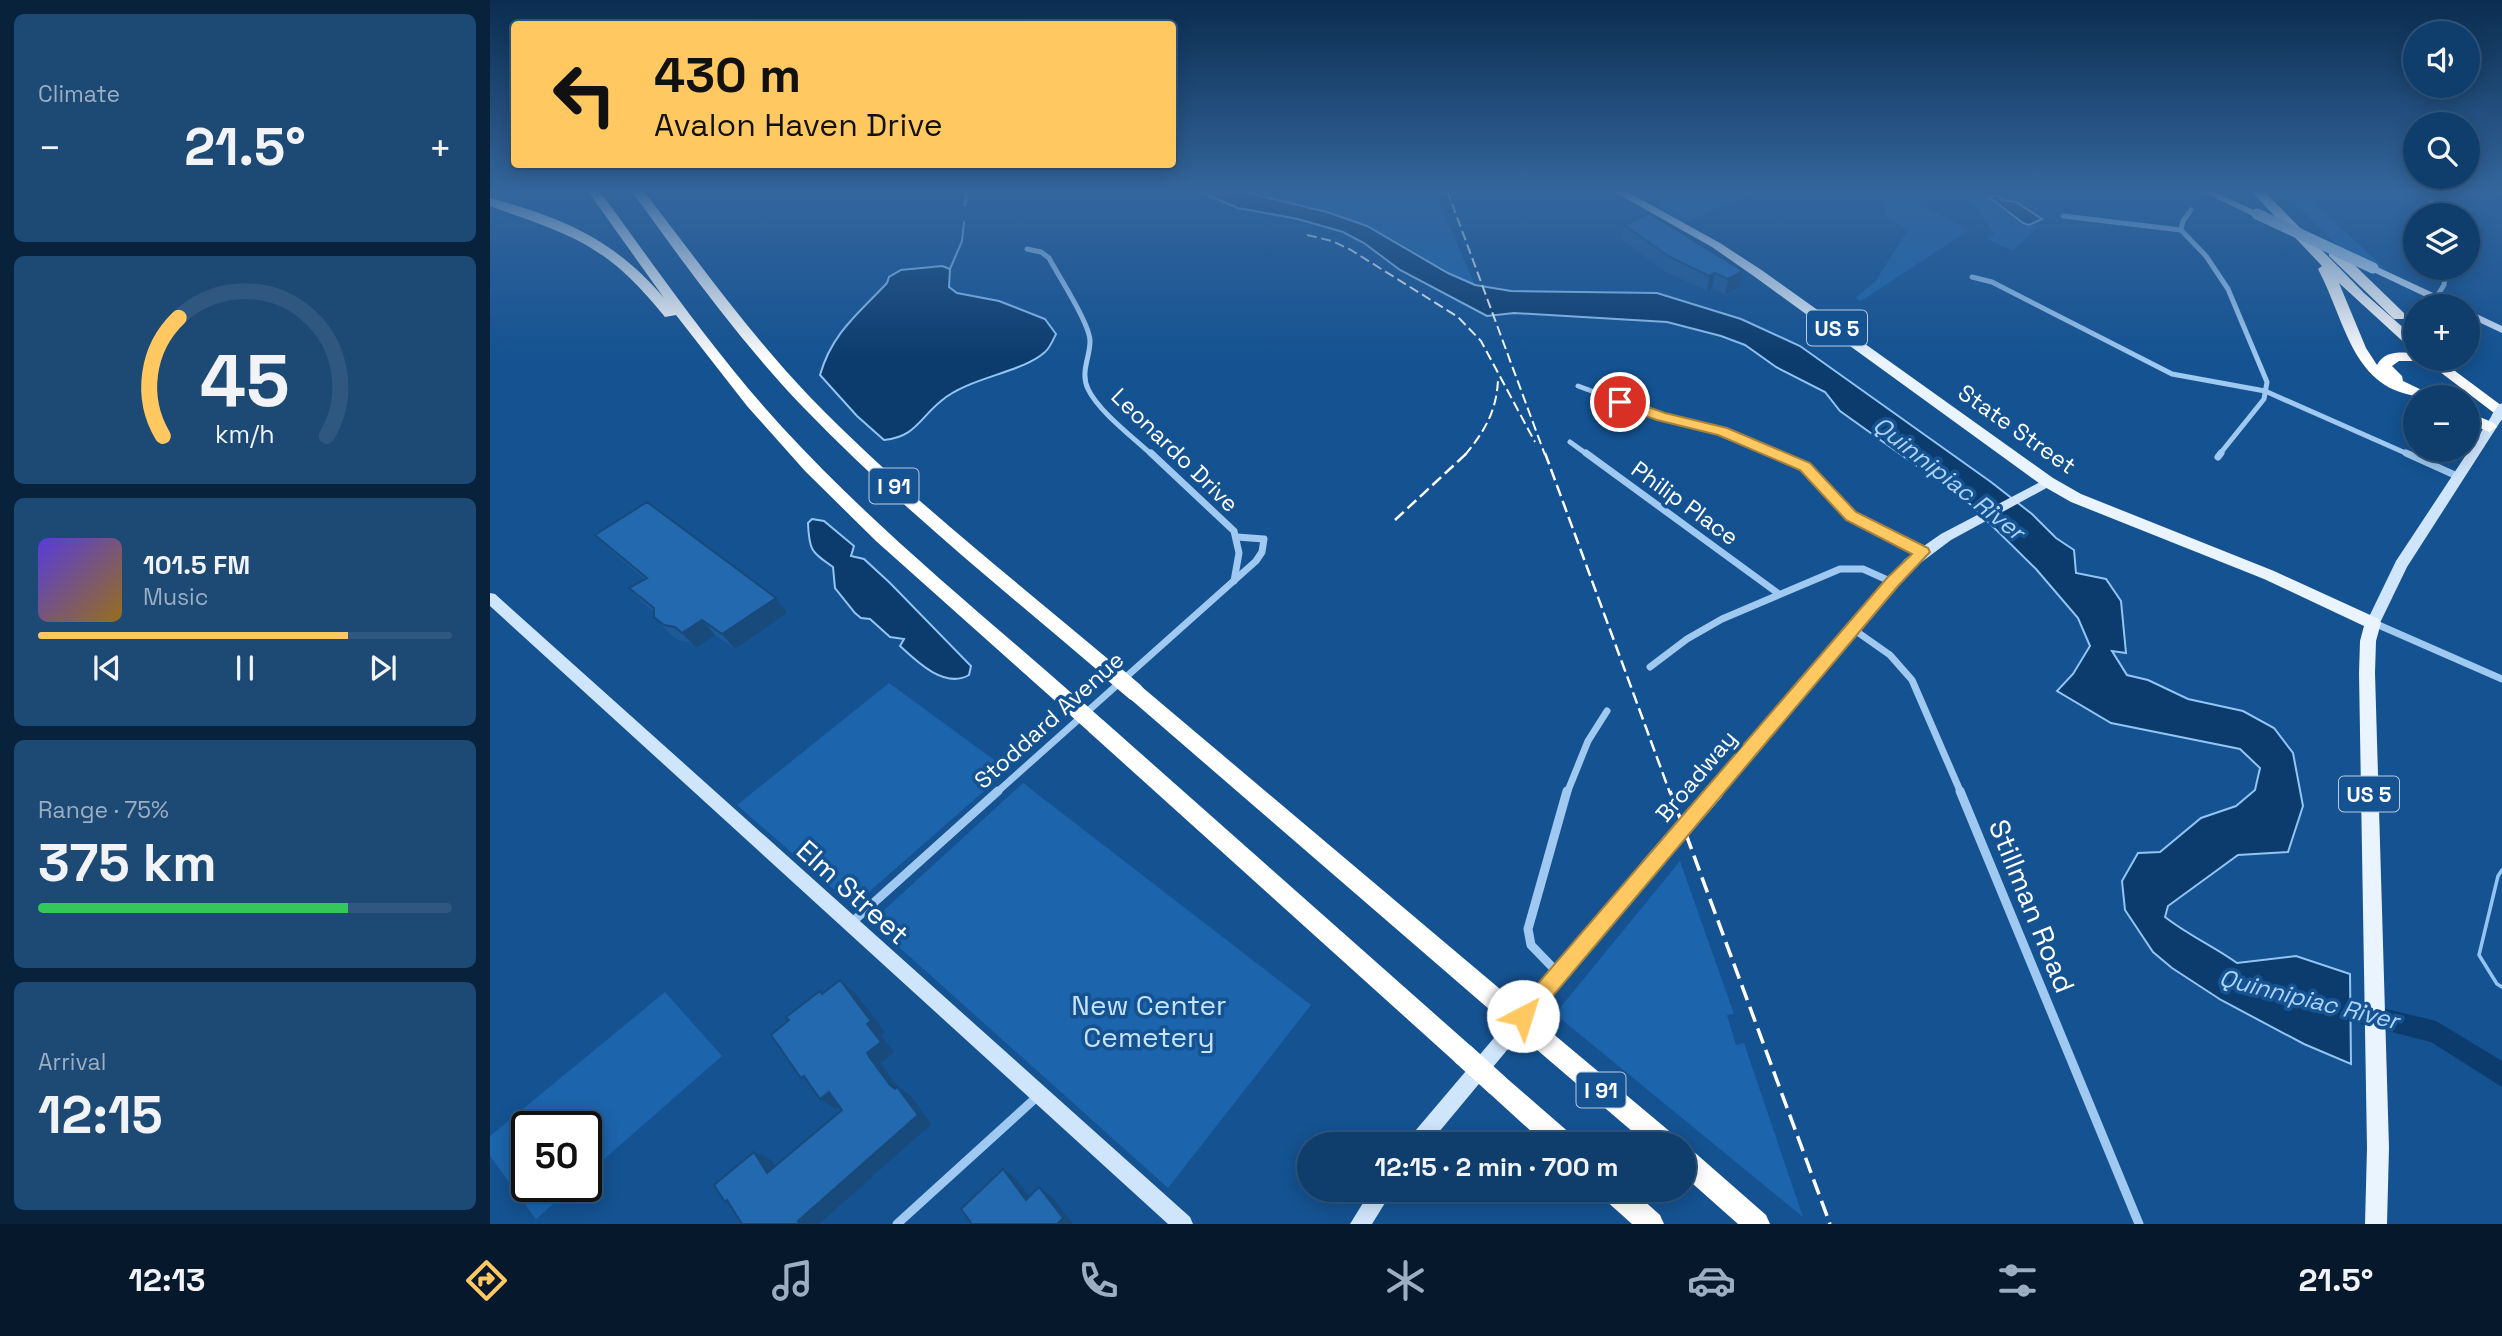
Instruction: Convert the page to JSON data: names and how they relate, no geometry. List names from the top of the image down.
{
  "streets": {
    "highway": ["I 91"],
    "main road": [
      "US 5",
      "State Street",
      "Broadway",
      "Elm Street"
    ],
    "street": [
      "Leonardo Drive",
      "Philip Place",
      "Stoddard Avenue",
      "Stillman Road"
    ]
  },
  "crossings": [
    ["US 5", "State Street"],
    ["State Street", "Broadway"],
    ["Leonardo Drive", "Stoddard Avenue"],
    ["Stoddard Avenue", "Elm Street"],
    ["Broadway", "Stillman Road"]
  ],
  "water": ["Quinnipiac River"],
  "parks": ["New Center Cemetery"],
  "page": {
    "tile": [
      "Climate",
      ["Range · 75%", "375 km"],
      ["Arrival", "12:15"]
    ],
    "map_buttons": ["+", "−"],
    "turn": ["430 m", "Avalon Haven Drive"],
    "heat": ["−", "21.5°", "+"],
    "song": ["101.5 FM", "Music"],
    "limit": "50",
    "trip": "12:15 · 2 min · 700 m",
    "tabs": ["12:13", "21.5°"],
    "gauge": ["45", "km/h"]
  }
}
